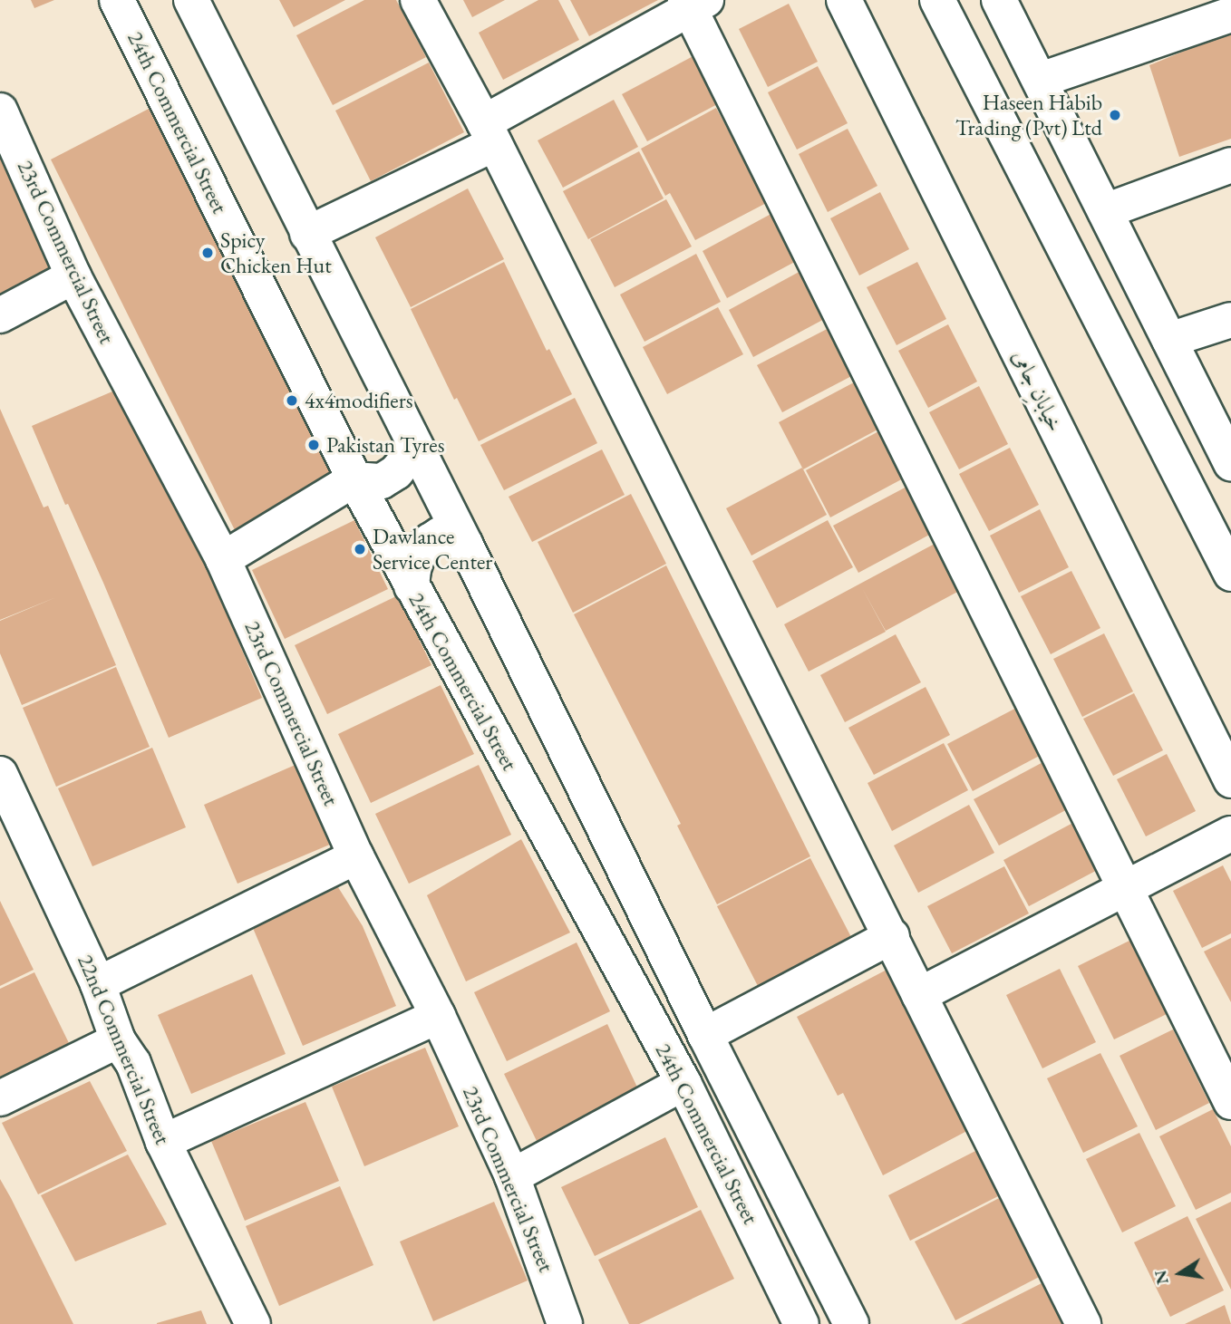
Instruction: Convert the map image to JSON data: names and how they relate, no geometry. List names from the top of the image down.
{
  "streets": {
    "street": [
      "24th Commercial Street",
      "23rd Commercial Street",
      "خیابانِ جامی",
      "22nd Commercial Street"
    ]
  },
  "places": [
    "Haseen Habib Trading (Pvt) Ltd",
    "Spicy Chicken Hut",
    "4x4modifiers",
    "Pakistan Tyres",
    "Dawlance Service Center"
  ],
  "north": "left"
}
